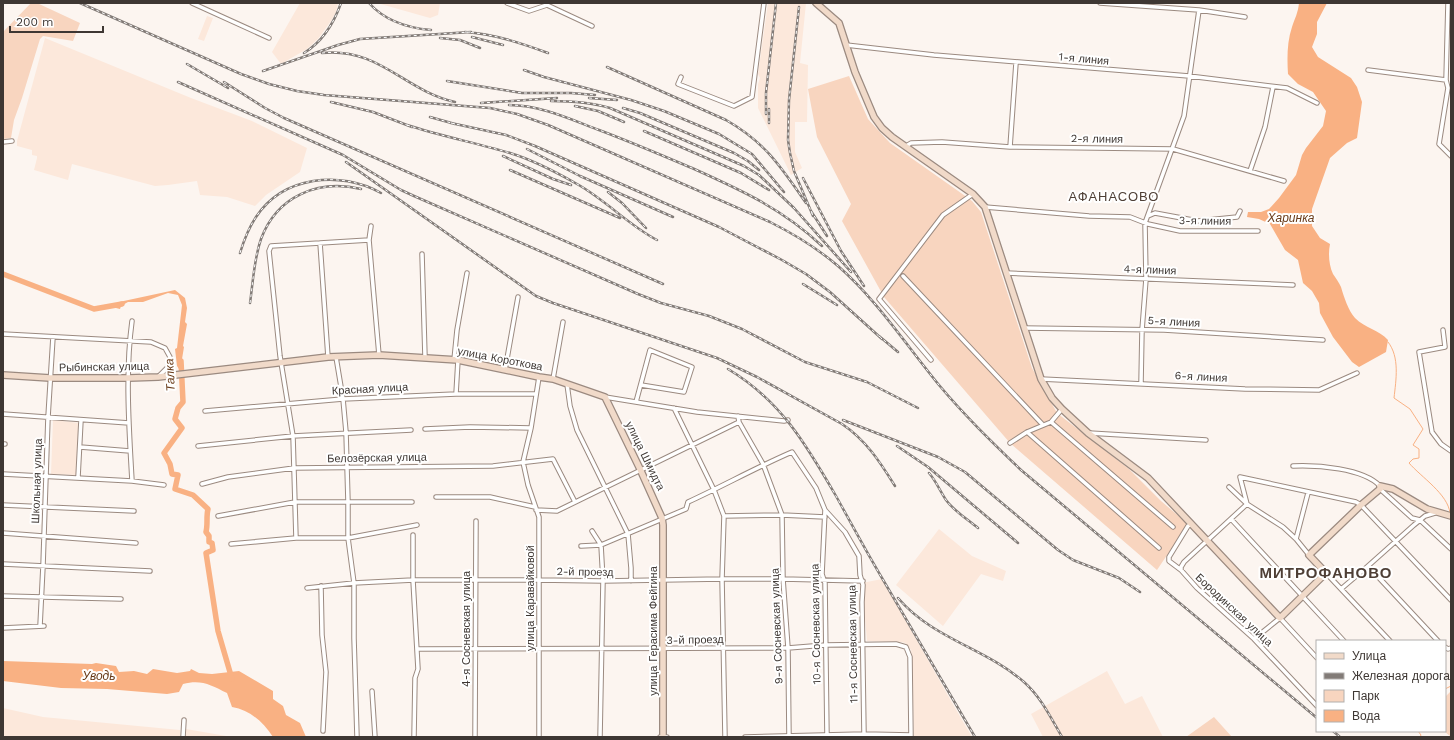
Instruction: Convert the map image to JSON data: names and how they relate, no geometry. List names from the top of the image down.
{
  "streets": {
    "street": [
      "1-я линия",
      "2-я линия",
      "3-я линия",
      "4-я линия",
      "5-я линия",
      "улица Короткова",
      "Рыбинская улица",
      "6-я линия",
      "Красная улица",
      "улица Шмидта",
      "Белозёрская улица",
      "Школьная улица",
      "2-й проезд",
      "улица Каравайковой",
      "Бородинская улица",
      "10-я Сосневская улица",
      "9-я Сосневская улица",
      "4-я Сосневская улица",
      "улица Герасима Фейгина",
      "3-й проезд",
      "11-я Сосневская улица"
    ]
  },
  "crossings": [
    ["улица Короткова", "Рыбинская улица"],
    ["улица Короткова", "улица Шмидта"],
    ["Рыбинская улица", "Школьная улица"],
    ["улица Шмидта", "улица Герасима Фейгина"],
    ["Белозёрская улица", "улица Каравайковой"],
    ["2-й проезд", "улица Каравайковой"],
    ["2-й проезд", "10-я Сосневская улица"],
    ["2-й проезд", "9-я Сосневская улица"],
    ["2-й проезд", "4-я Сосневская улица"],
    ["2-й проезд", "улица Герасима Фейгина"],
    ["2-й проезд", "11-я Сосневская улица"],
    ["улица Каравайковой", "3-й проезд"],
    ["10-я Сосневская улица", "3-й проезд"],
    ["10-я Сосневская улица", "11-я Сосневская улица"],
    ["9-я Сосневская улица", "3-й проезд"],
    ["9-я Сосневская улица", "11-я Сосневская улица"],
    ["4-я Сосневская улица", "3-й проезд"],
    ["улица Герасима Фейгина", "3-й проезд"],
    ["3-й проезд", "11-я Сосневская улица"]
  ],
  "districts": ["АФАНАСОВО", "МИТРОФАНОВО"],
  "water": ["Харинка", "Талка", "Уводь"],
  "legend": [
    "Улица",
    "Железная дорога",
    "Парк",
    "Вода"
  ],
  "scale_bar": "200 m"
}
